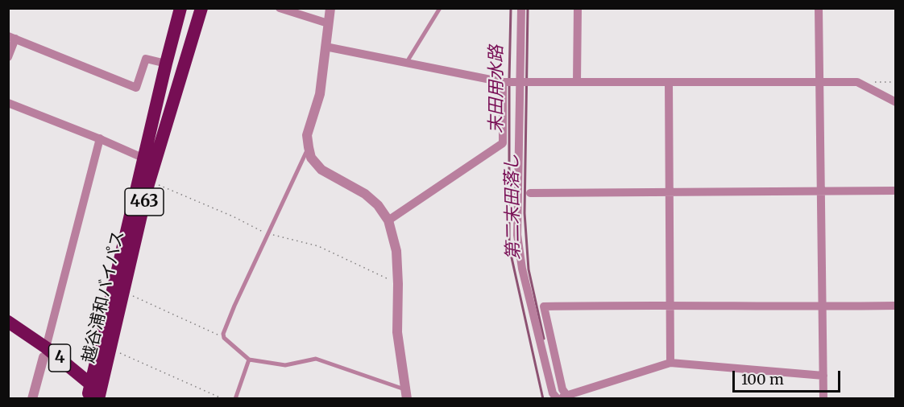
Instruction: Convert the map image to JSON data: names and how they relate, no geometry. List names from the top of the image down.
{
  "streets": {
    "highway": ["463", "越谷浦和バイパス", "4"]
  },
  "crossings": [
    ["越谷浦和バイパス", "4"]
  ],
  "water": ["末田用水路", "第二末田落し"],
  "scale_bar": "100 m"
}
